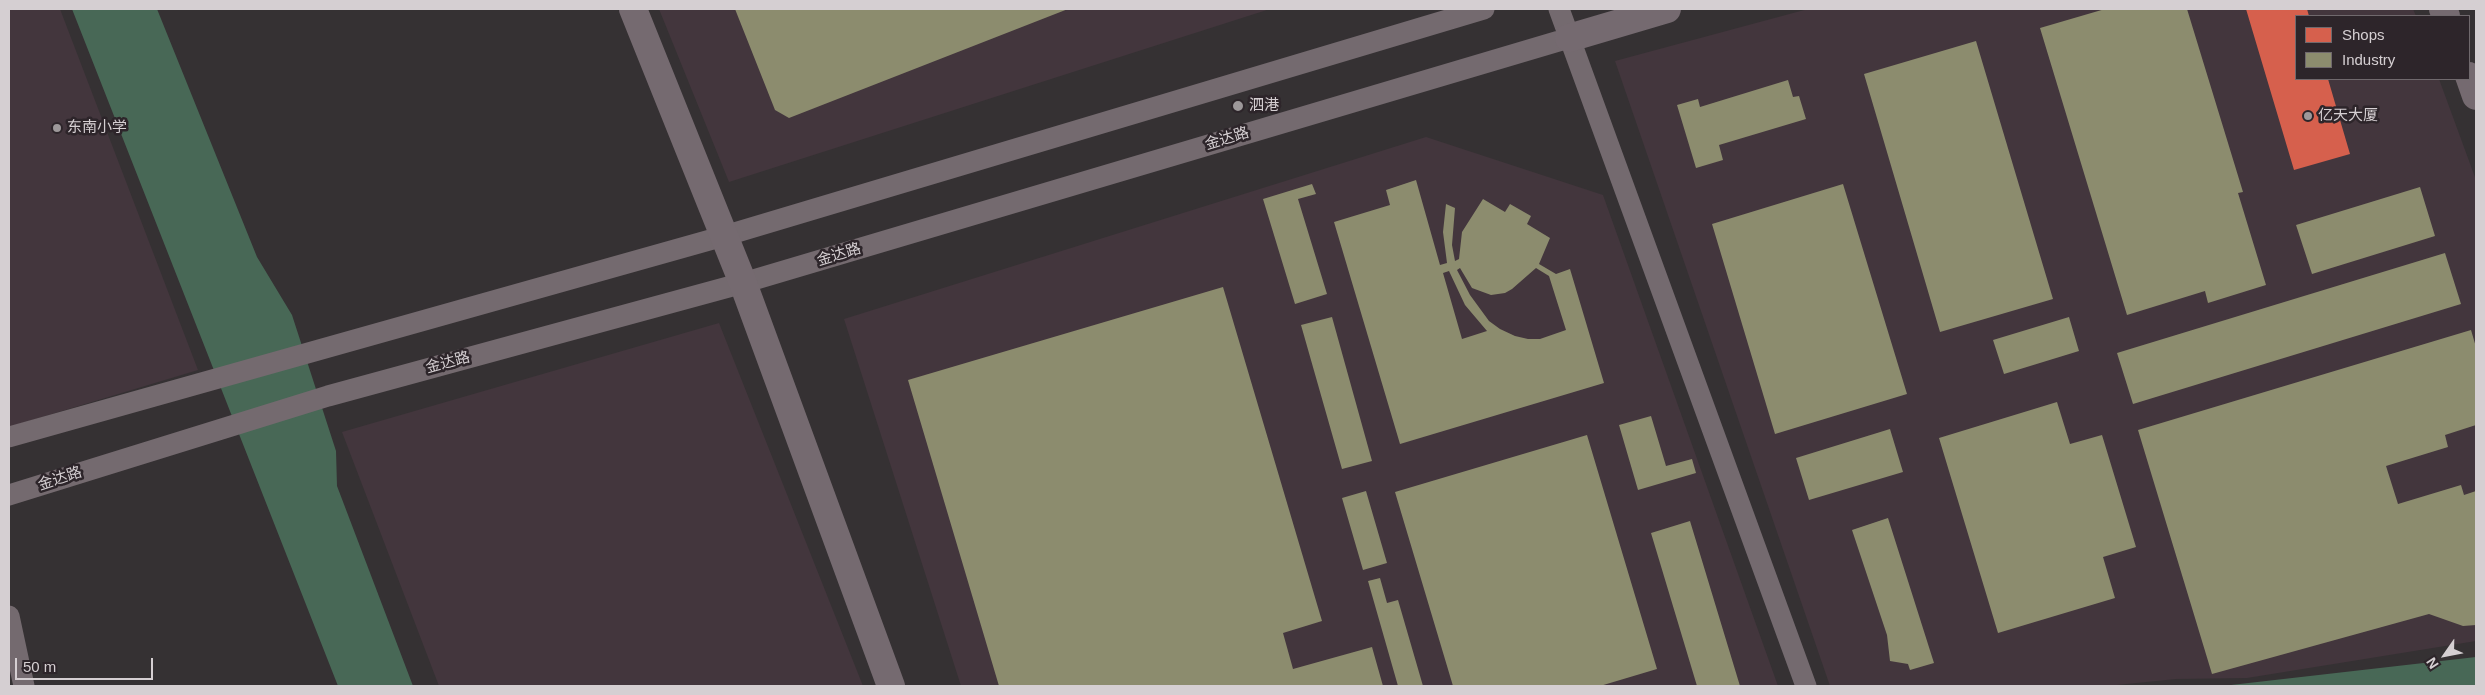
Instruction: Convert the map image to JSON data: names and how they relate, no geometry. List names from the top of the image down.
{
  "streets": {
    "main road": ["金达路"]
  },
  "places": ["泗港", "亿天大厦", "东南小学"],
  "legend": ["Shops", "Industry"],
  "scale_bar": "50 m",
  "north": "bottom left"
}
